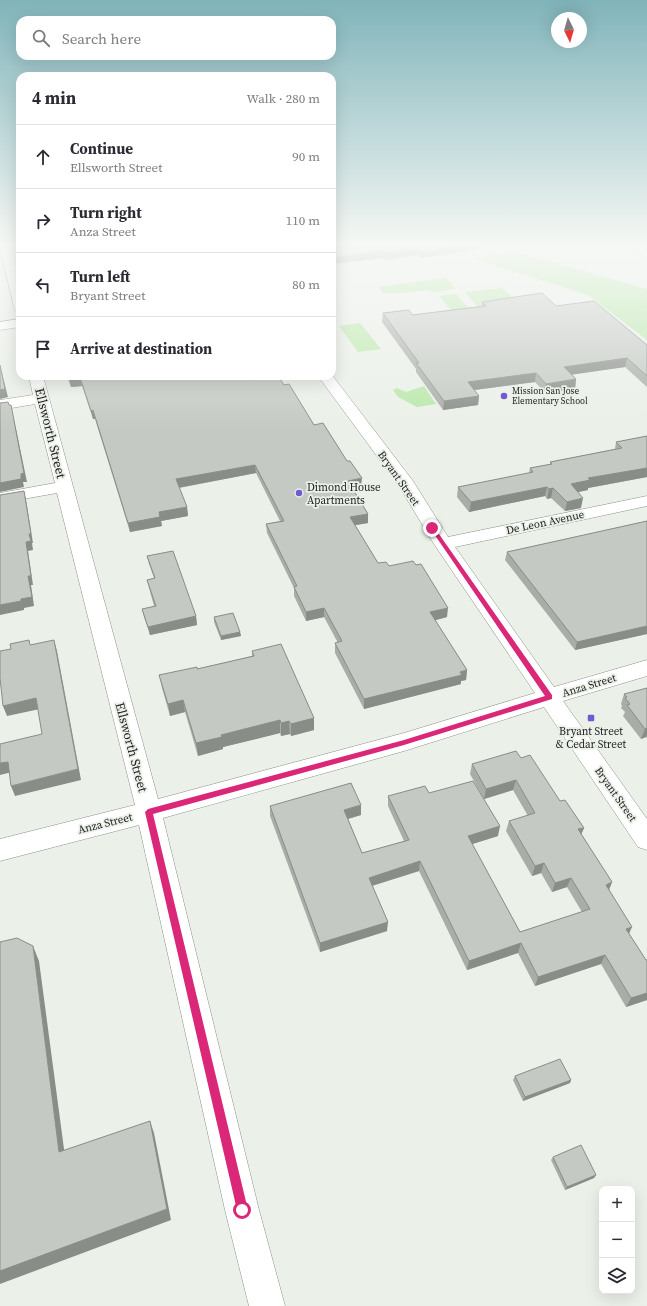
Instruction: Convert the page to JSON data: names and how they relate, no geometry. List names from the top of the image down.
{
  "streets": {
    "street": [
      "Ellsworth Street",
      "Bryant Street",
      "De Leon Avenue",
      "Anza Street"
    ]
  },
  "crossings": [
    ["Ellsworth Street", "Anza Street"],
    ["Bryant Street", "De Leon Avenue"],
    ["Bryant Street", "Anza Street"]
  ],
  "places": {
    "other": ["Mission San Jose Elementary School", "Dimond House Apartments"],
    "transit": ["Bryant Street & Cedar Street"]
  },
  "north": "bottom",
  "page": {
    "search": "Search here",
    "heading": ["4 min", "Walk · 280 m"],
    "list": [
      ["Continue", "Ellsworth Street", "90 m"],
      ["Turn right", "Anza Street", "110 m"],
      ["Turn left", "Bryant Street", "80 m"],
      "Arrive at destination"
    ],
    "map_buttons": ["+", "−"]
  }
}
